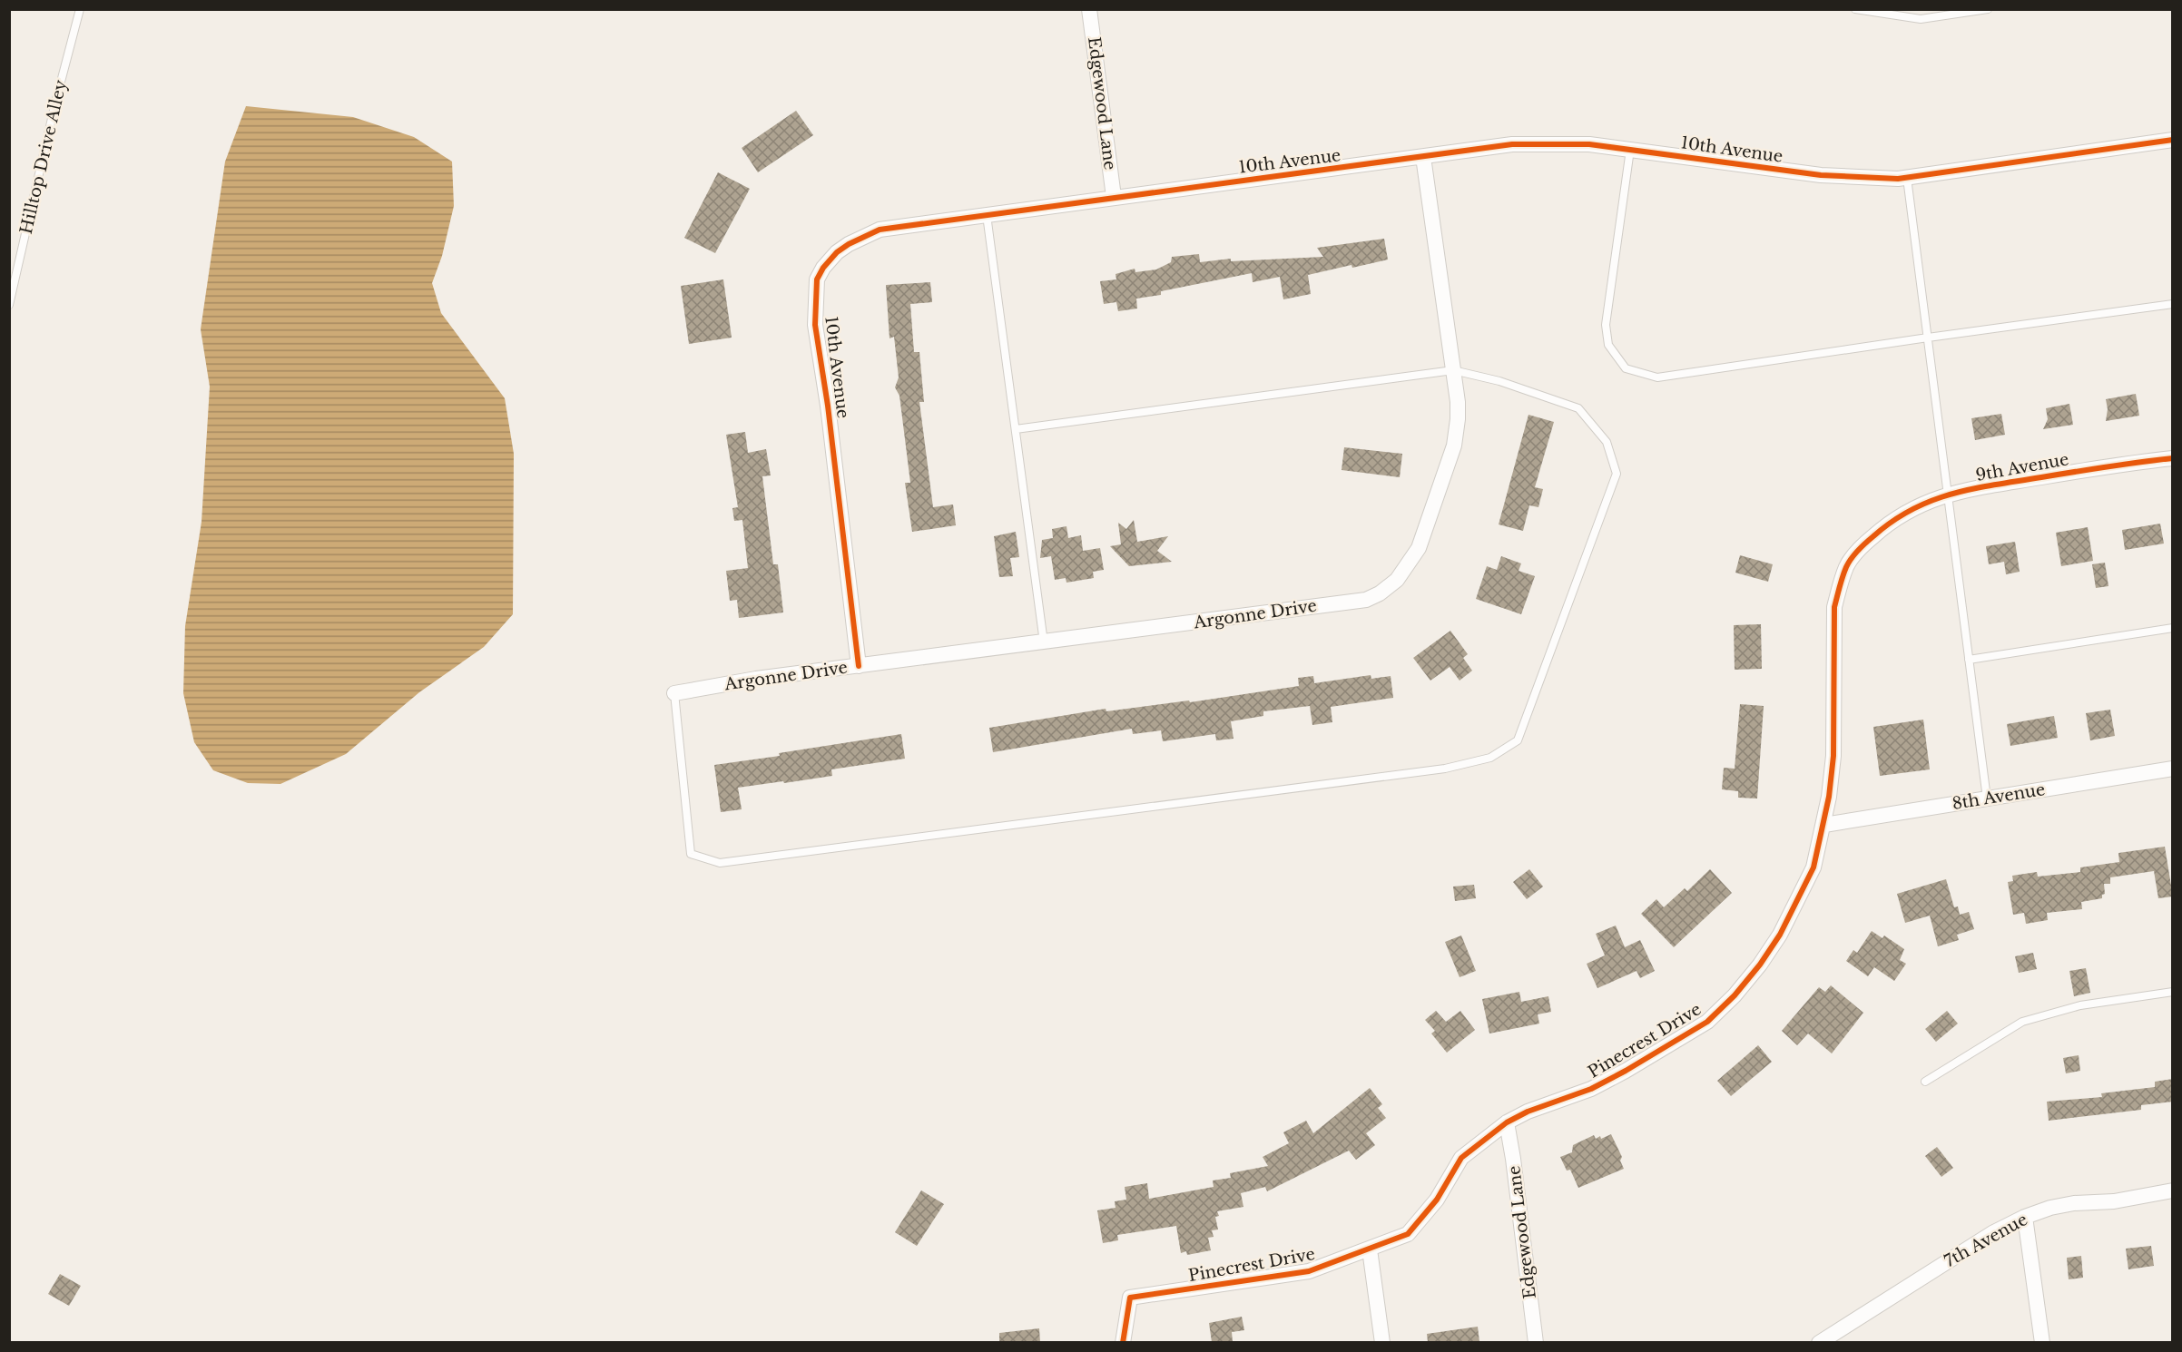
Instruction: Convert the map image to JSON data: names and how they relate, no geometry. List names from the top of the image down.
{
  "streets": {
    "street": [
      "Edgewood Lane",
      "10th Avenue",
      "9th Avenue",
      "Argonne Drive",
      "8th Avenue",
      "Pinecrest Drive",
      "7th Avenue"
    ],
    "lane": ["Hilltop Drive Alley"]
  },
  "crossings": [
    ["Edgewood Lane", "10th Avenue"],
    ["Edgewood Lane", "Pinecrest Drive"],
    ["10th Avenue", "Argonne Drive"],
    ["9th Avenue", "Pinecrest Drive"],
    ["8th Avenue", "Pinecrest Drive"]
  ]
}
